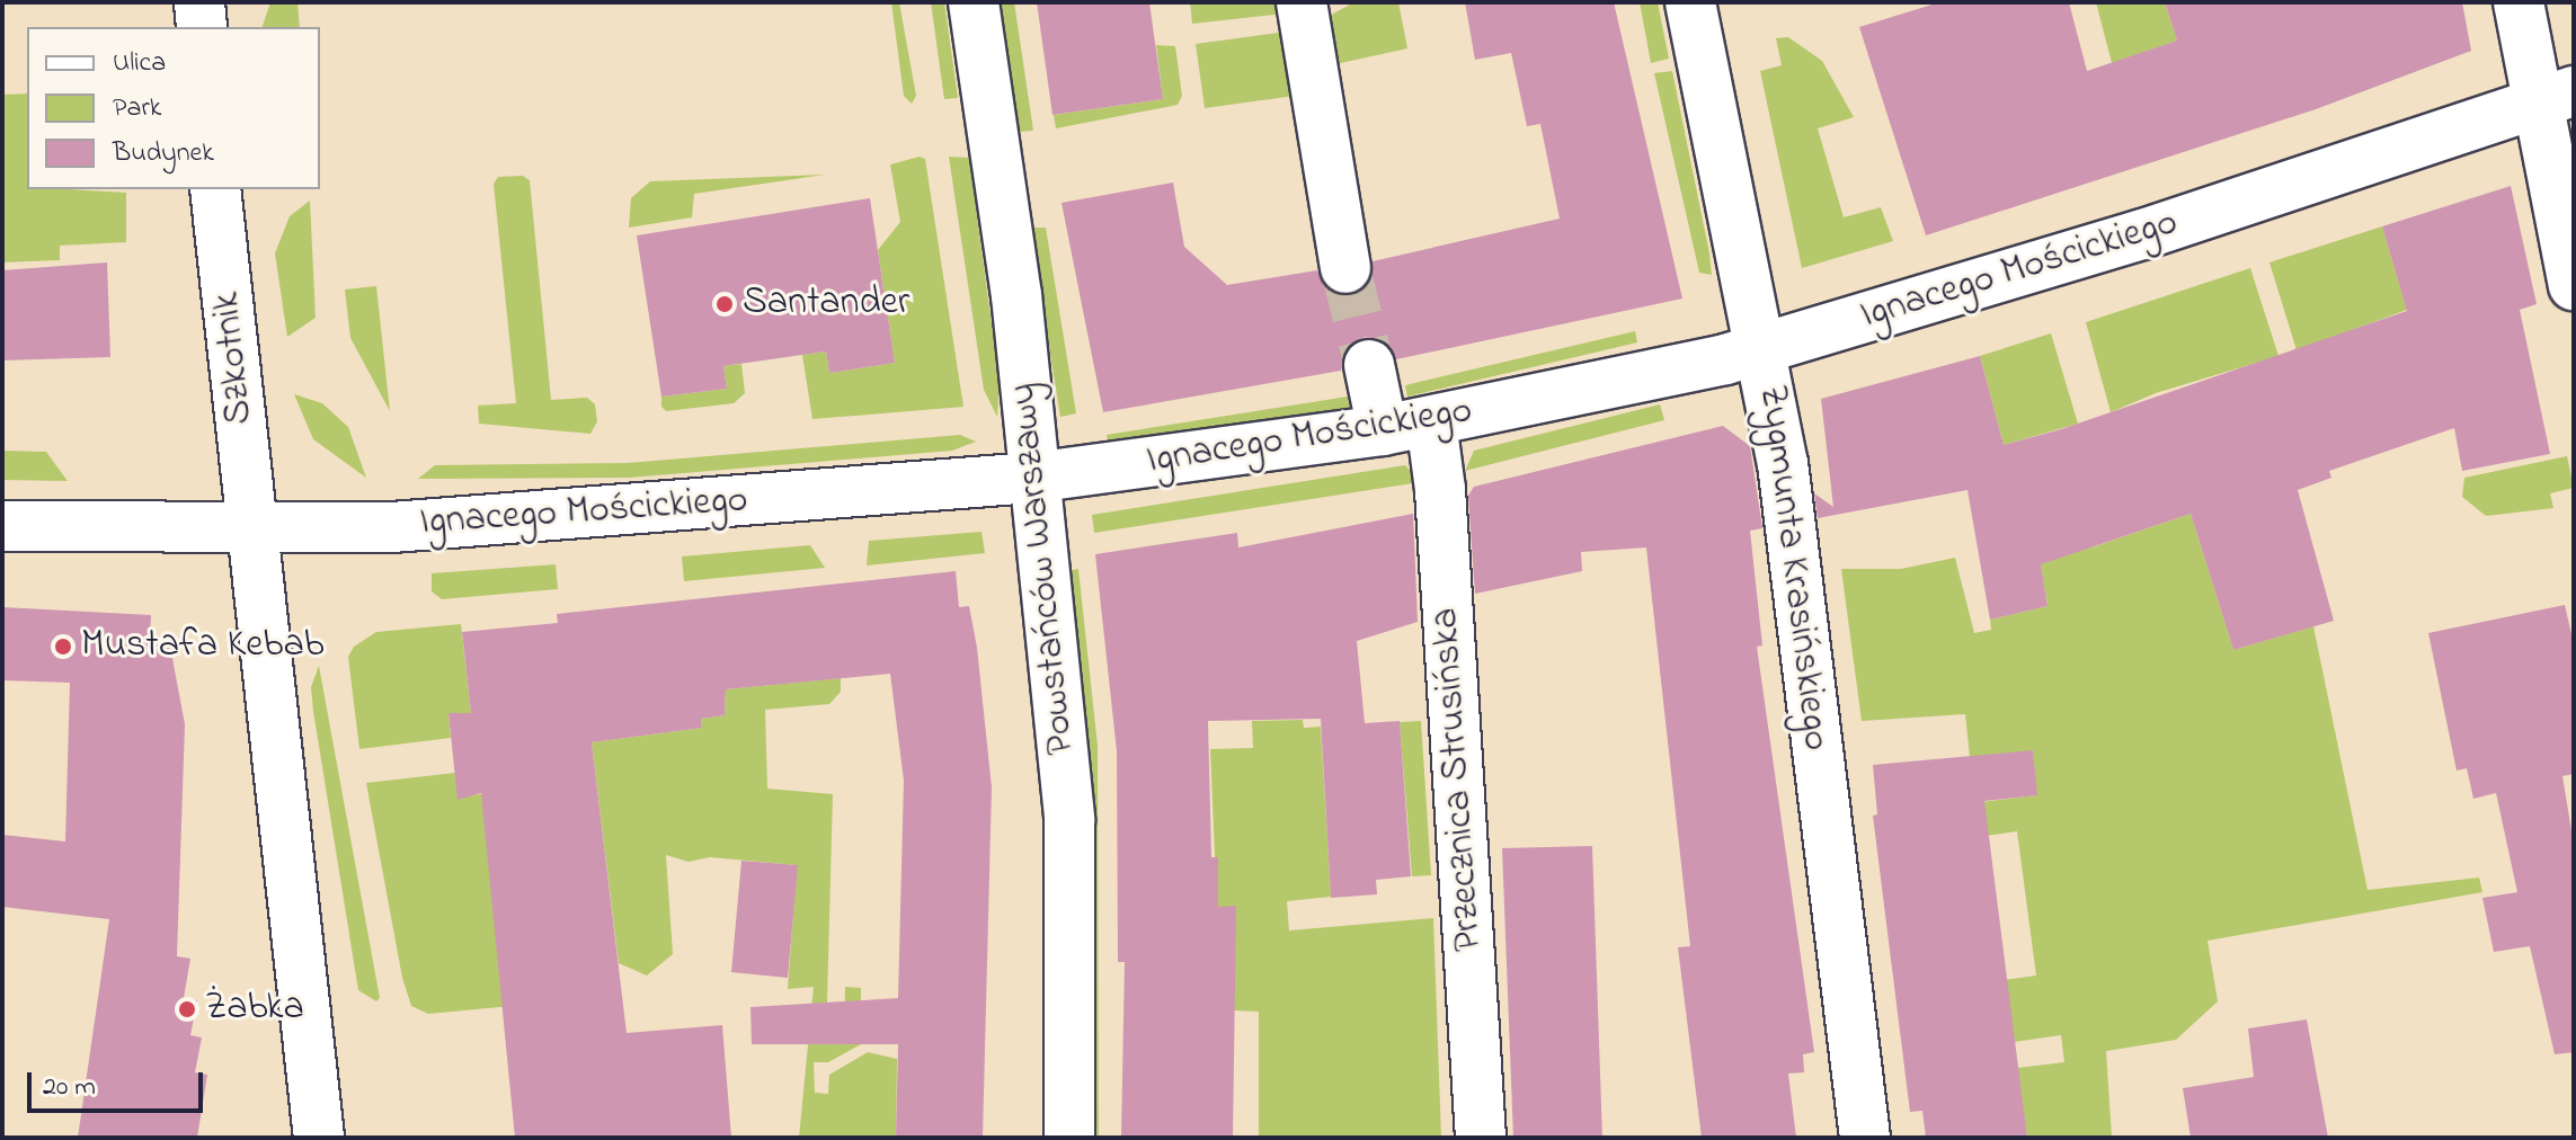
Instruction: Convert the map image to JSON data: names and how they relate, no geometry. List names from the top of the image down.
{
  "streets": {
    "street": [
      "Ignacego Mościckiego",
      "Szkotnik",
      "Zygmunta Krasińskiego",
      "Powstańców Warszawy",
      "Przecznica Strusińska"
    ]
  },
  "crossings": [
    ["Ignacego Mościckiego", "Szkotnik"],
    ["Ignacego Mościckiego", "Zygmunta Krasińskiego"],
    ["Ignacego Mościckiego", "Powstańców Warszawy"],
    ["Ignacego Mościckiego", "Przecznica Strusińska"]
  ],
  "places": ["Santander", "Mustafa Kebab", "Żabka"],
  "legend": ["Ulica", "Park", "Budynek"],
  "scale_bar": "20 m"
}
